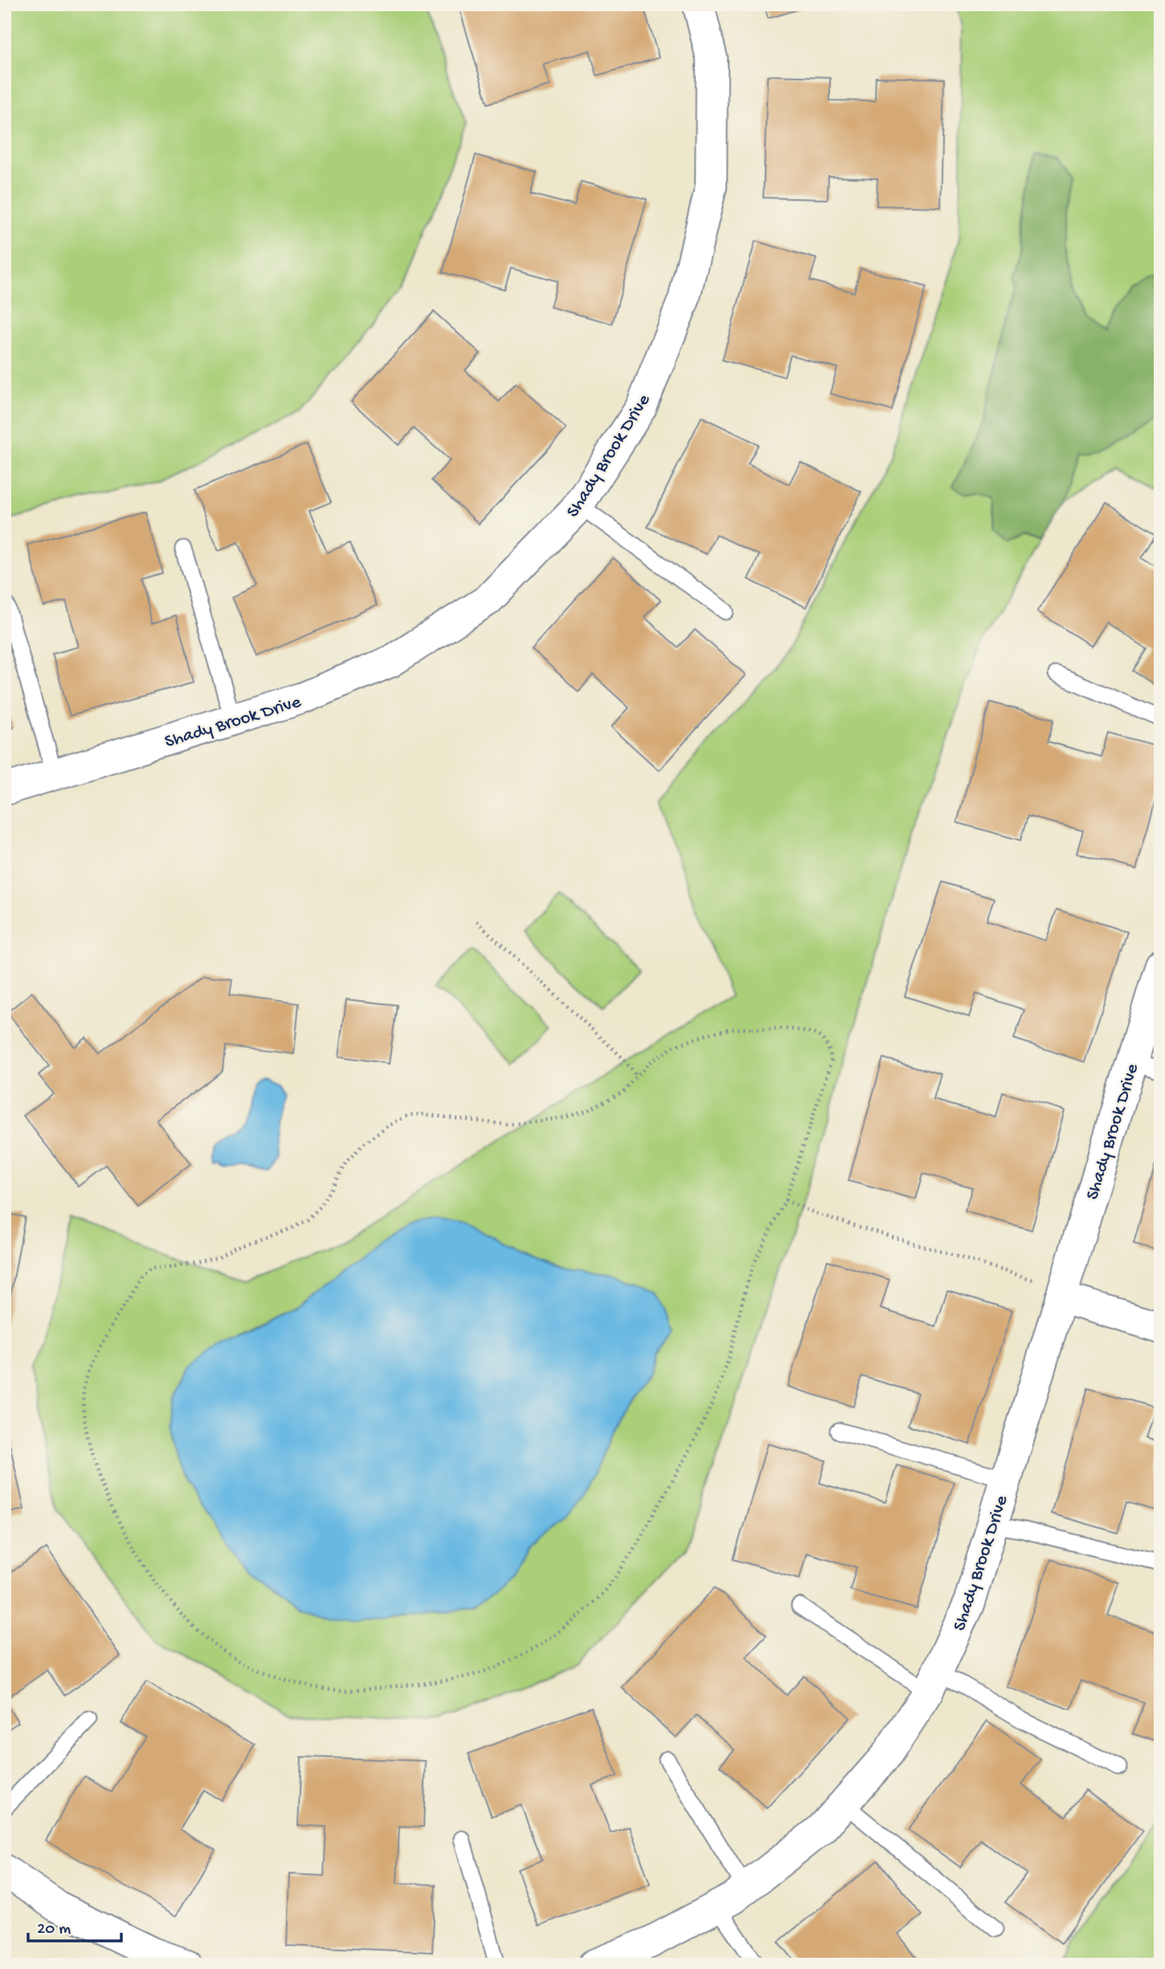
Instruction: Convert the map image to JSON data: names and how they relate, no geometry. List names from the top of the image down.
{
  "streets": {
    "street": ["Shady Brook Drive"]
  },
  "scale_bar": "20 m"
}
